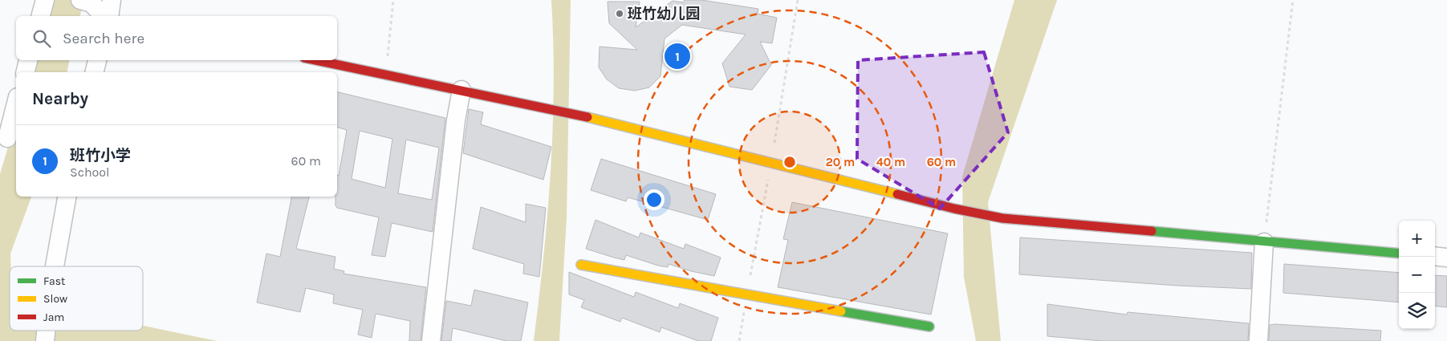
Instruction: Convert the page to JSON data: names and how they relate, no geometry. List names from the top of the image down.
{
  "places": ["班竹幼儿园"],
  "legend": ["Fast", "Slow", "Jam"],
  "page": {
    "search": "Search here",
    "pins": "1",
    "heading": "Nearby",
    "list": [
      {
        "mark": "1",
        "name": "班竹小学",
        "note": "School",
        "value": "60 m"
      }
    ],
    "map_buttons": ["+", "−"]
  },
  "rings": ["20 m", "40 m", "60 m"]
}
